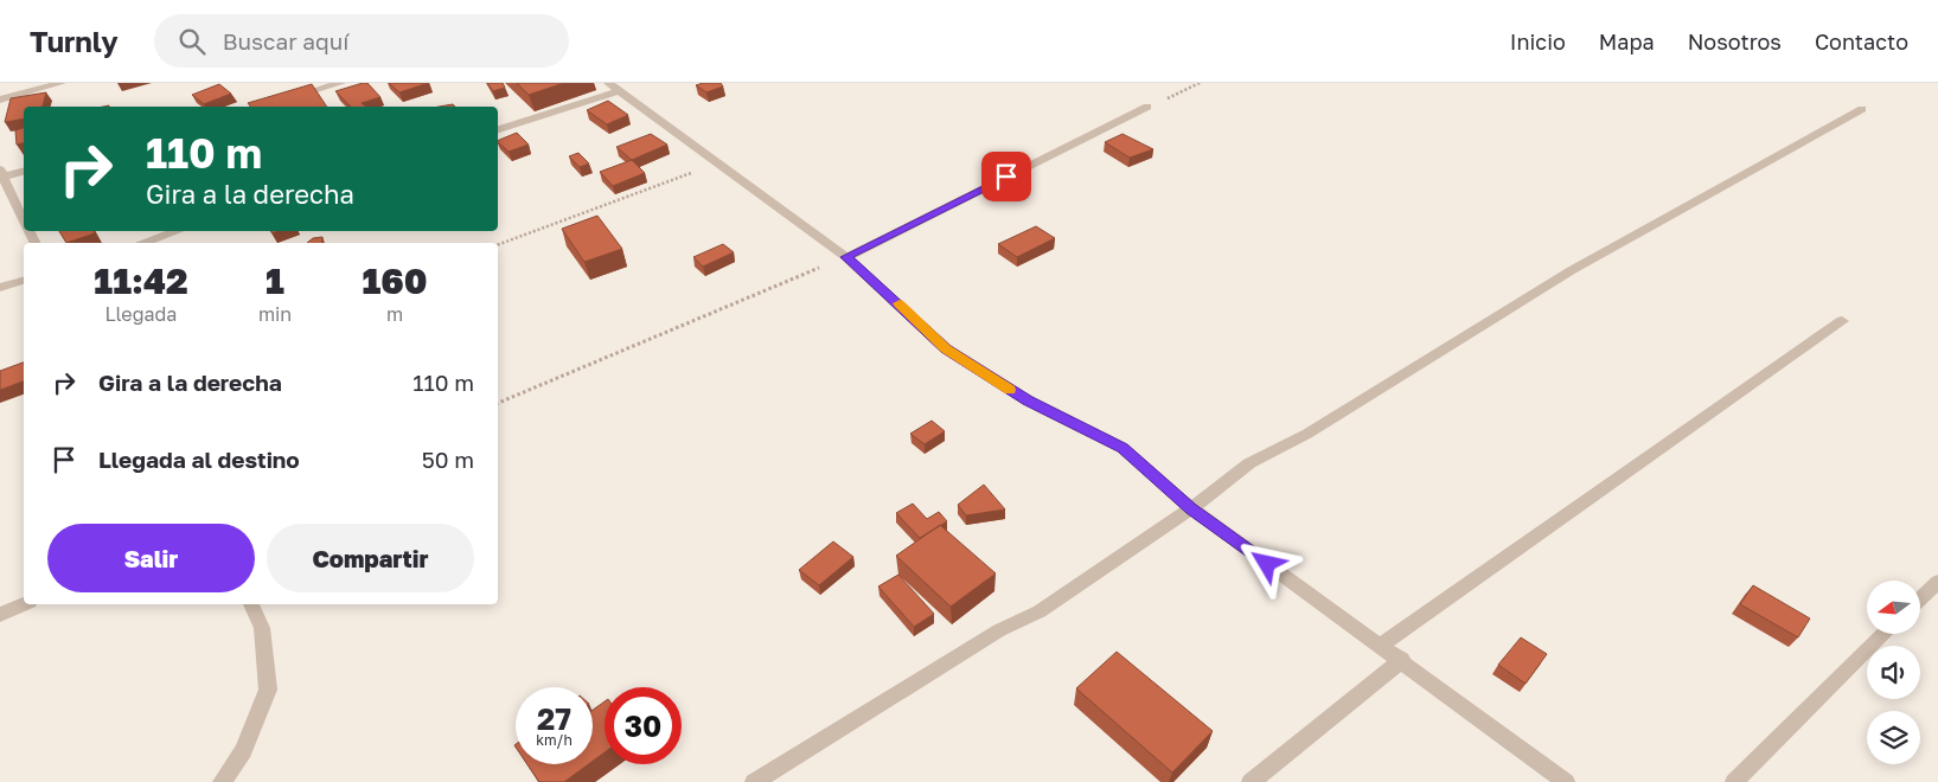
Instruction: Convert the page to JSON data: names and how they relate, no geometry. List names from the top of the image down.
{
  "north": "left",
  "page": {
    "header": "Turnly",
    "search": "Buscar aquí",
    "nav": [
      "Inicio",
      "Mapa",
      "Nosotros",
      "Contacto"
    ],
    "turn": ["110 m", "Gira a la derecha"],
    "eta": [
      "11:42",
      "Llegada",
      "1",
      "min",
      "160",
      "m"
    ],
    "list": [
      {
        "name": "Gira a la derecha",
        "value": "110 m"
      },
      {
        "name": "Llegada al destino",
        "value": "50 m"
      }
    ],
    "buttons": ["Salir", "Compartir"],
    "speed": "27 km/h",
    "limit": "30"
  }
}
